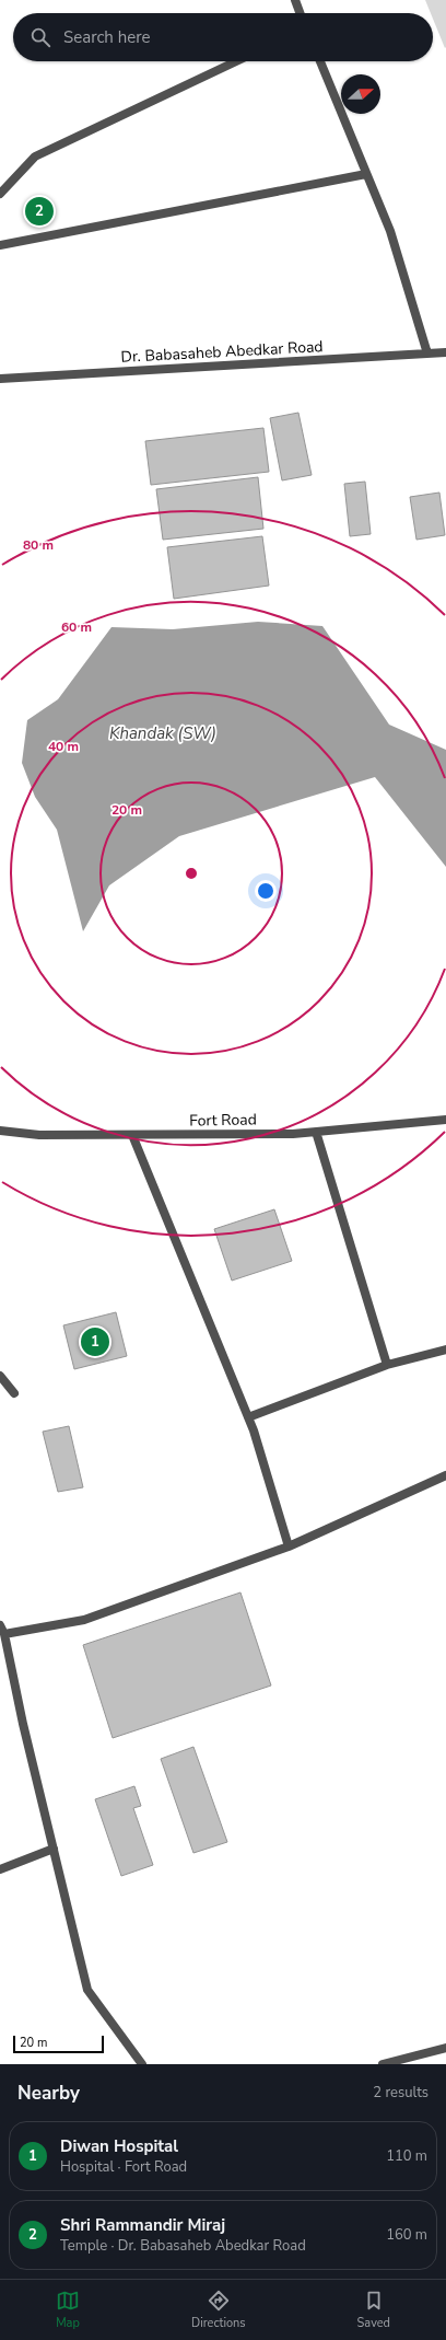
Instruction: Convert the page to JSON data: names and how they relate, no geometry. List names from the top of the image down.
{
  "streets": {
    "street": ["Dr. Babasaheb Abedkar Road", "Fort Road"]
  },
  "water": ["Khandak (SW)"],
  "scale_bar": "20 m",
  "north": "right",
  "page": {
    "search": "Search here",
    "pins": ["2", "1"],
    "scale": "20 m",
    "heading": ["Nearby", "2 results"],
    "list": [
      {
        "mark": "1",
        "name": "Diwan Hospital",
        "note": "Hospital · Fort Road",
        "value": "110 m"
      },
      {
        "mark": "2",
        "name": "Shri Rammandir Miraj",
        "note": "Temple · Dr. Babasaheb Abedkar Road",
        "value": "160 m"
      }
    ],
    "nav": ["Map", "Directions", "Saved"]
  },
  "rings": [
    "80 m",
    "60 m",
    "40 m",
    "20 m"
  ]
}
